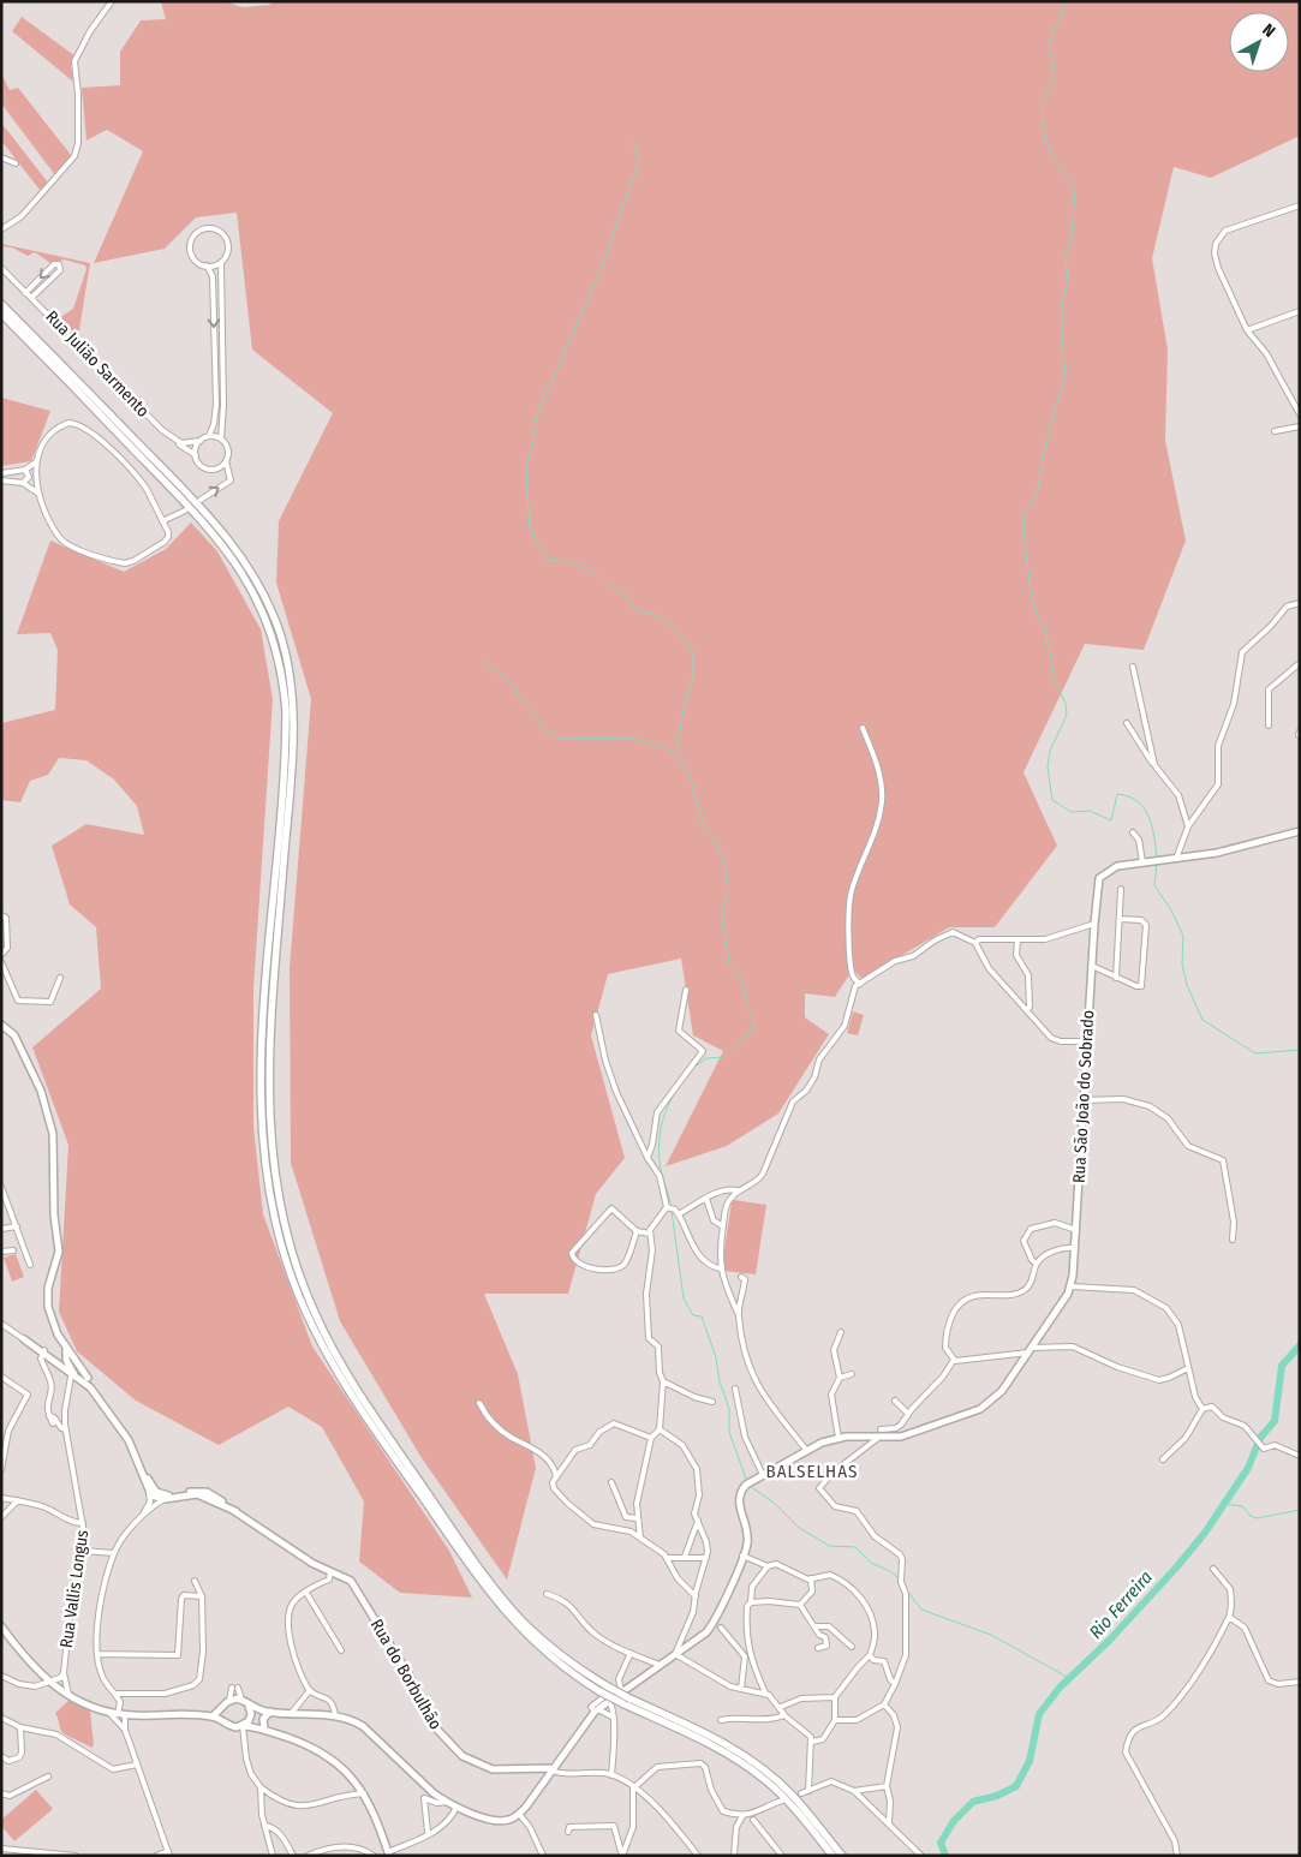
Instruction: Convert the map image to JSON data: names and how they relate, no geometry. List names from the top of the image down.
{
  "streets": {
    "main road": ["Rua São João do Sobrado", "Rua do Borbulhão"],
    "street": ["Rua Julião Sarmento", "Rua Vallis Longus"]
  },
  "districts": ["BALSELHAS"],
  "water": ["Rio Ferreira"],
  "north": "top right"
}
